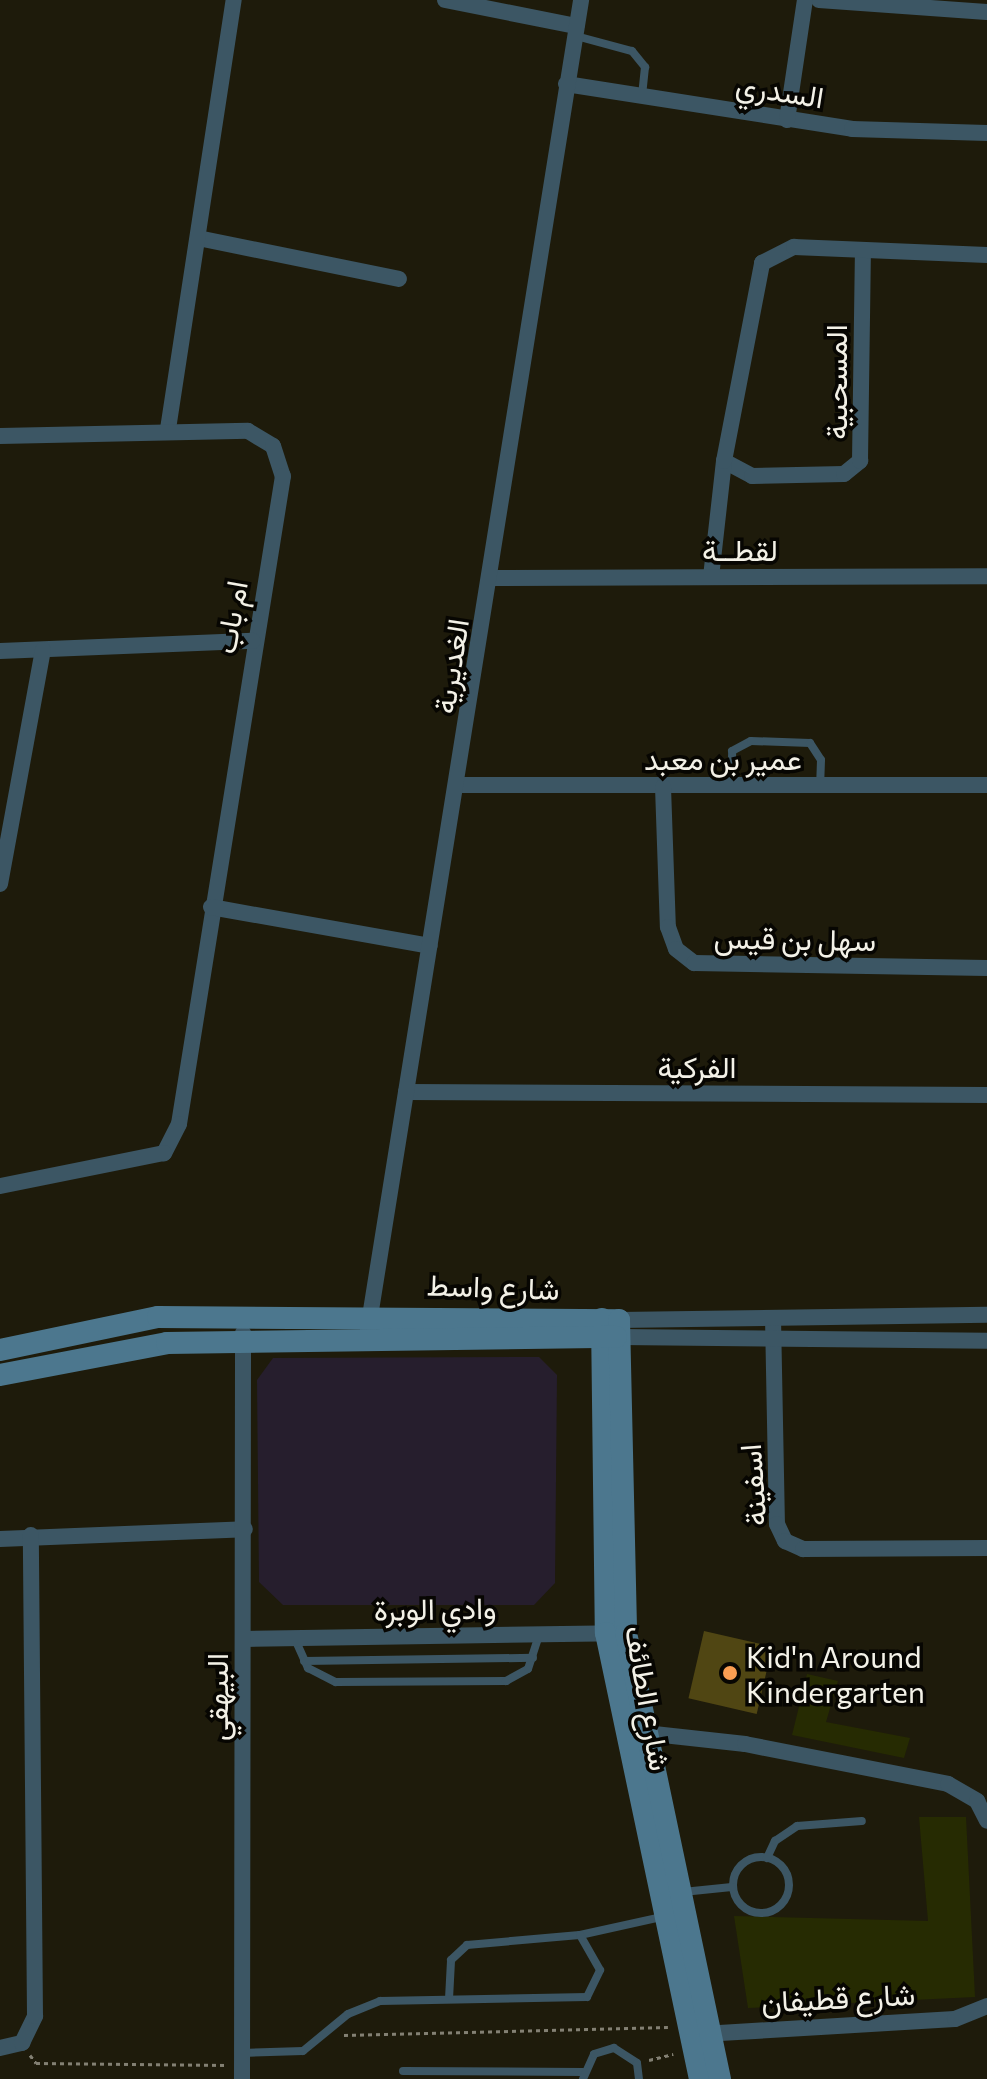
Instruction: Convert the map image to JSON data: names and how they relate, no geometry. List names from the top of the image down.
{
  "streets": {
    "street": [
      "السدري",
      "المسحبية",
      "لقطــة",
      "ام باب",
      "الغديرية",
      "عمير بن معبد",
      "سهل بن قيس",
      "الفركية",
      "شارع واسط",
      "اسفينة",
      "وادي الوبرة",
      "البيهقي",
      "شارع الطائف",
      "شارع قطيفان"
    ]
  },
  "crossings": [
    ["السدري", "الغديرية"],
    ["لقطــة", "الغديرية"],
    ["الغديرية", "عمير بن معبد"],
    ["الغديرية", "الفركية"],
    ["الغديرية", "شارع واسط"],
    ["عمير بن معبد", "سهل بن قيس"],
    ["شارع واسط", "اسفينة"],
    ["شارع واسط", "البيهقي"],
    ["شارع واسط", "شارع الطائف"],
    ["وادي الوبرة", "البيهقي"],
    ["وادي الوبرة", "شارع الطائف"],
    ["شارع الطائف", "شارع قطيفان"]
  ],
  "places": ["Kid'n Around Kindergarten"]
}
